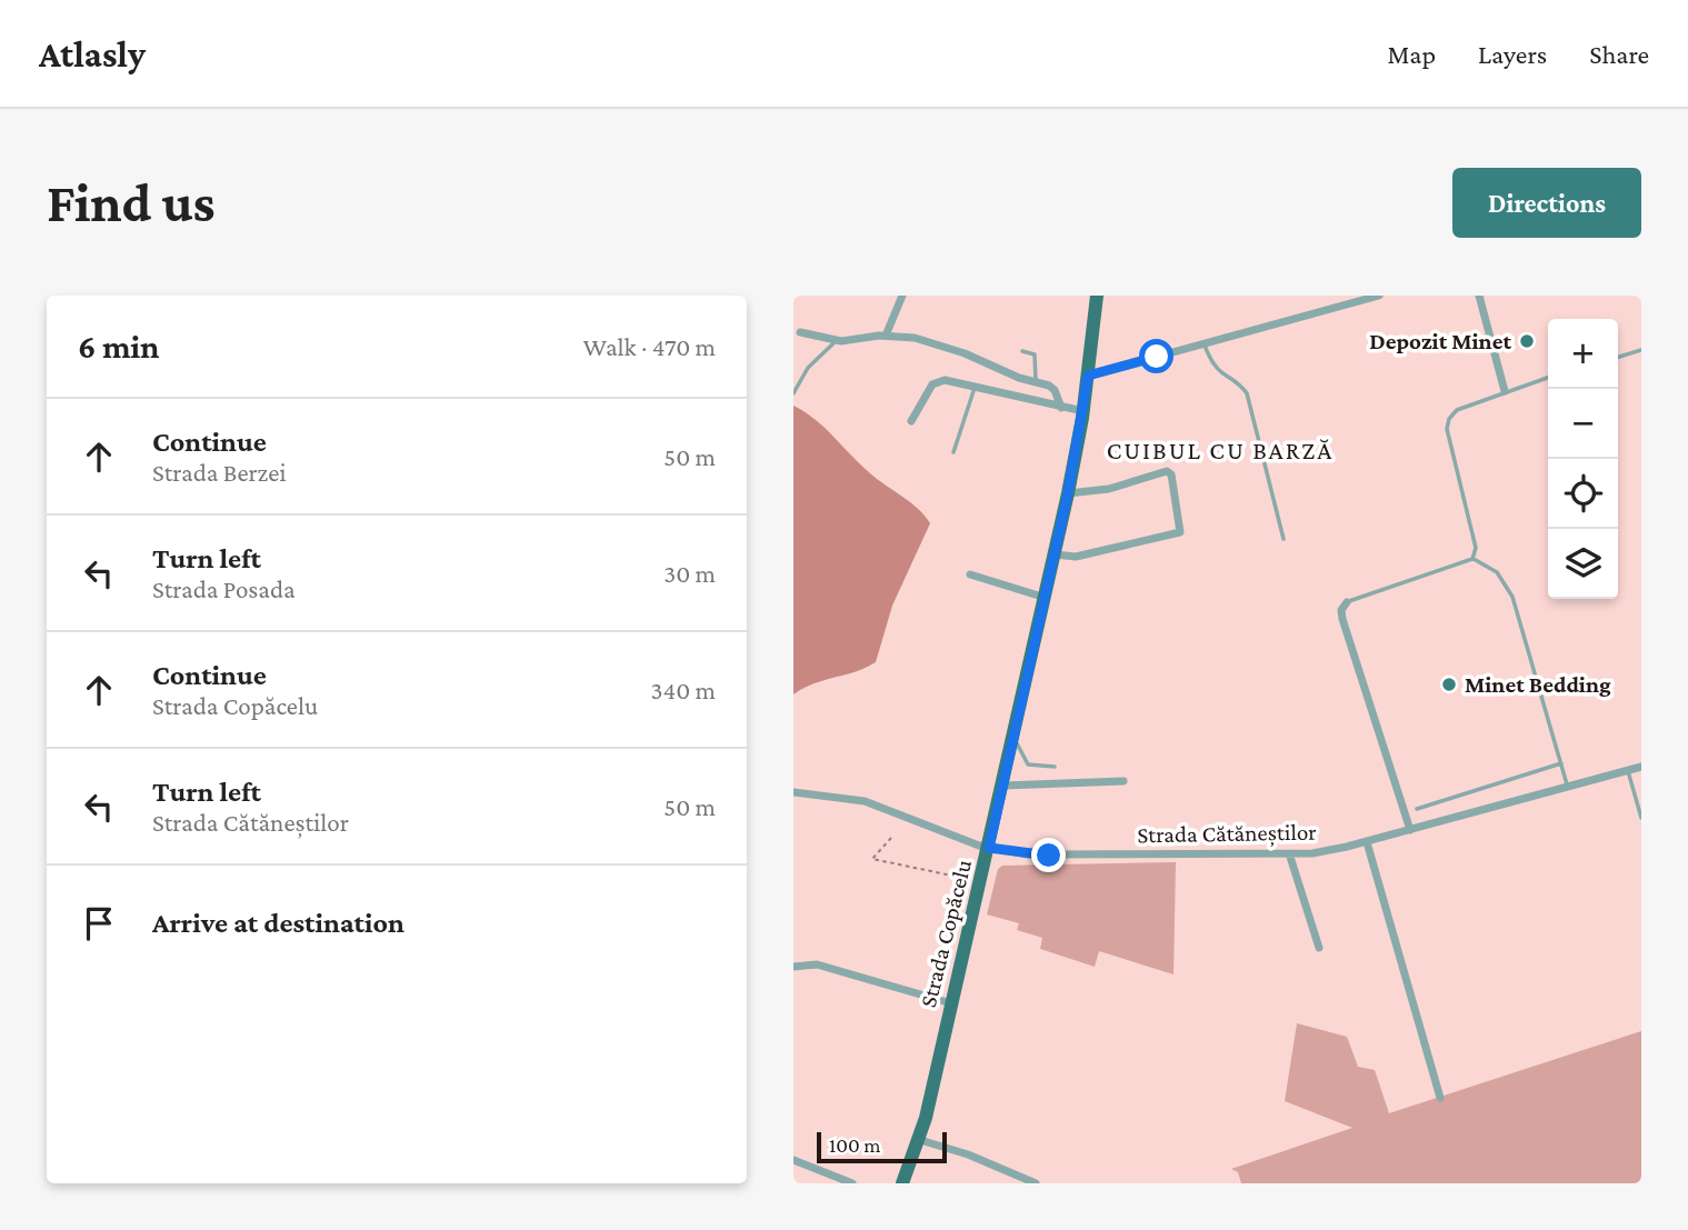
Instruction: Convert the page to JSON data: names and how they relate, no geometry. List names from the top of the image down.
{
  "streets": {
    "main road": ["Strada Copăcelu"],
    "street": ["Strada Cătăneștilor"]
  },
  "crossings": [
    ["Strada Cătăneștilor", "Strada Copăcelu"]
  ],
  "districts": ["CUIBUL CU BARZĂ"],
  "places": ["Depozit Minet", "Minet Bedding"],
  "scale_bar": "100 m",
  "page": {
    "header": "Atlasly",
    "nav": ["Map", "Layers", "Share"],
    "buttons": "Directions",
    "title": "Find us",
    "heading": ["6 min", "Walk · 470 m"],
    "map_buttons": ["+", "−"],
    "list": [
      ["Continue", "Strada Berzei", "50 m"],
      ["Turn left", "Strada Posada", "30 m"],
      ["Continue", "Strada Copăcelu", "340 m"],
      ["Turn left", "Strada Cătăneștilor", "50 m"],
      "Arrive at destination"
    ],
    "scale": "100 m"
  }
}
